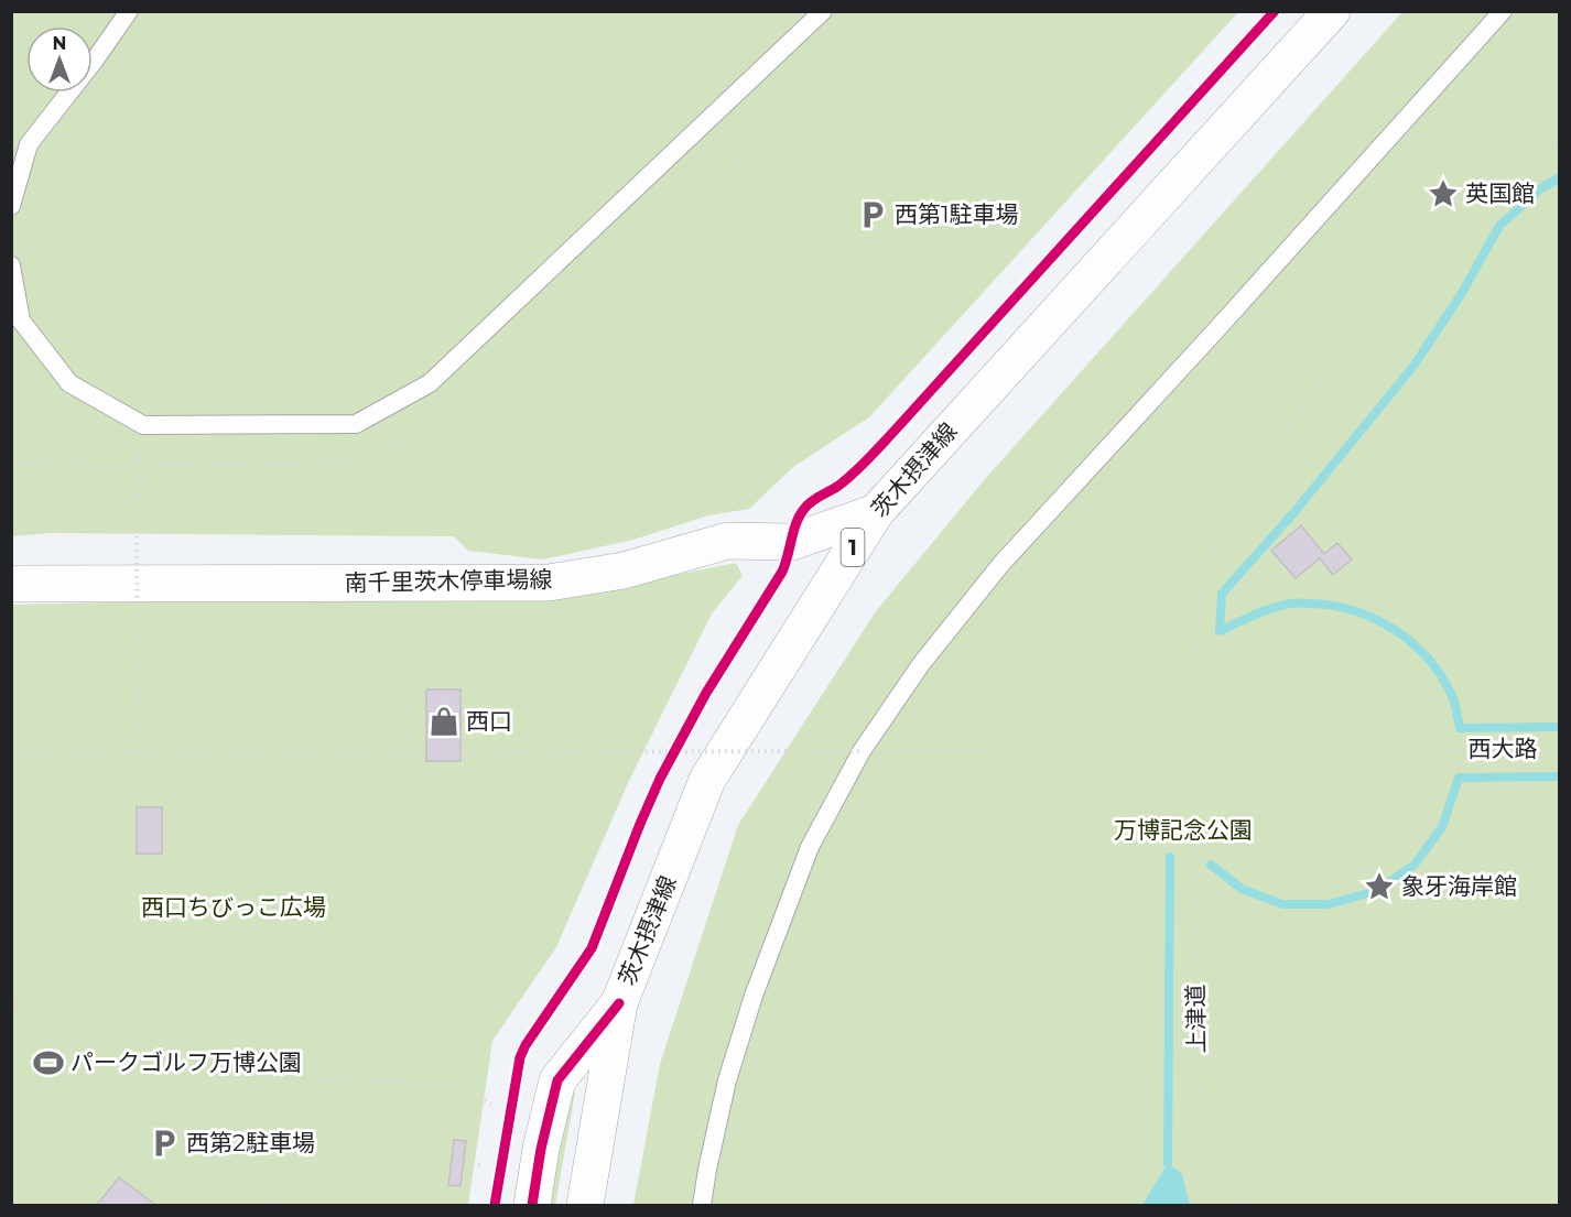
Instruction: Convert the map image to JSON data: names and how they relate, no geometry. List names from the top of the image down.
{
  "streets": {
    "main road": ["茨木摂津線", "1", "南千里茨木停車場線"],
    "path": ["西大路", "上津道"]
  },
  "crossings": [
    ["茨木摂津線", "南千里茨木停車場線"]
  ],
  "parks": ["万博記念公園", "西口ちびっこ広場"],
  "places": {
    "place": ["英国館", "象牙海岸館"],
    "parking": ["西第1駐車場", "西第2駐車場"],
    "shop": ["西口"],
    "sports": ["パークゴルフ万博公園"]
  },
  "north": "top"
}
